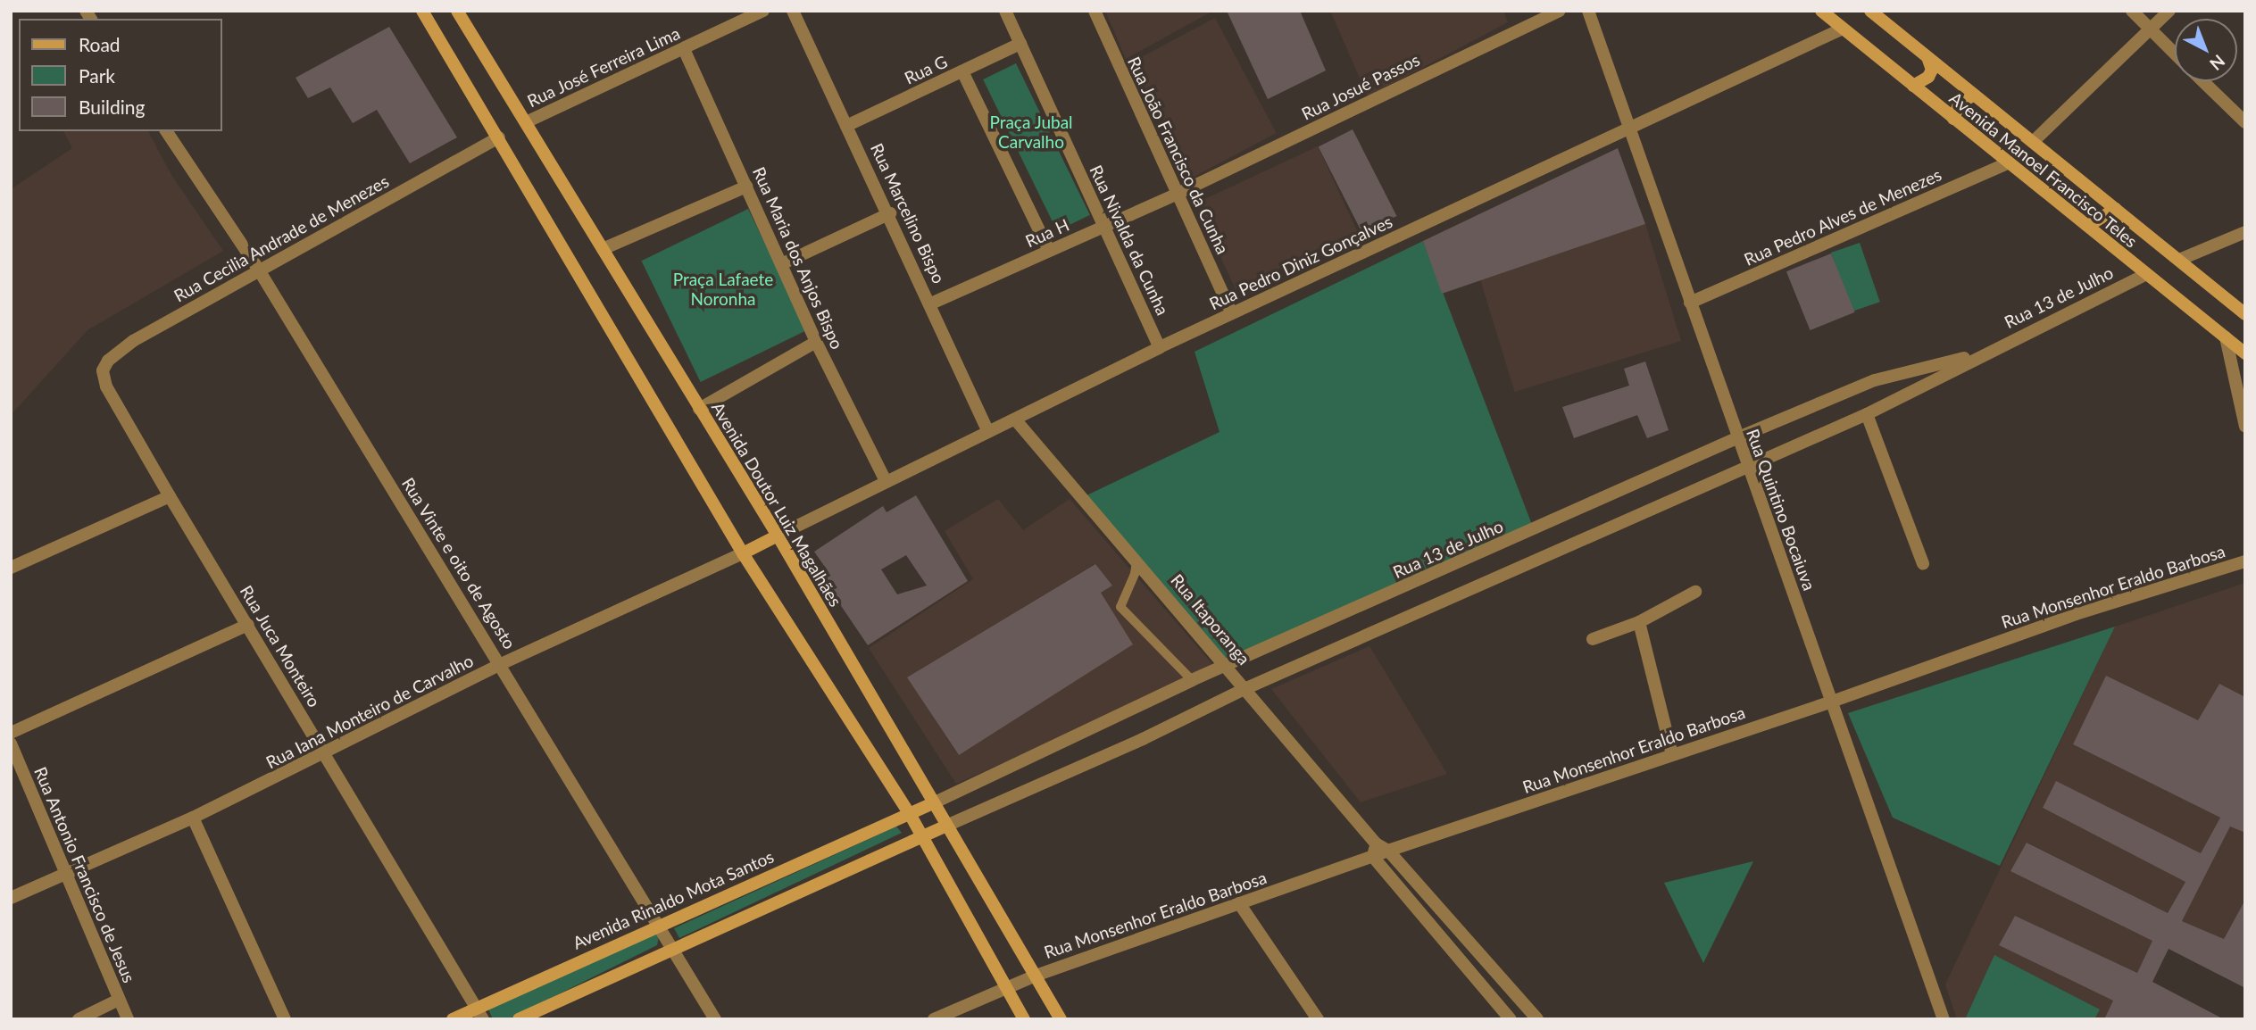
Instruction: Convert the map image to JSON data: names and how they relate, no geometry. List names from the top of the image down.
{
  "streets": {
    "street": [
      "Rua José Ferreira Lima",
      "Rua G",
      "Rua Josué Passos",
      "Rua João Francisco da Cunha",
      "Avenida Manoel Francisco Teles",
      "Rua Marcelino Bispo",
      "Rua Pedro Alves de Menezes",
      "Rua H",
      "Rua Cecilia Andrade de Menezes",
      "Rua Nivalda da Cunha",
      "Rua Maria dos Anjos Bispo",
      "Rua Pedro Diniz Gonçalves",
      "Rua 13 de Julho",
      "Avenida Doutor Luiz Magalhães",
      "Rua Quintino Bocaiuva",
      "Rua Vinte e oito de Agosto",
      "Rua Monsenhor Eraldo Barbosa",
      "Rua Itaporanga",
      "Rua Juca Monteiro",
      "Rua Iana Monteiro de Carvalho",
      "Rua Antonio Francisco de Jesus",
      "Avenida Rinaldo Mota Santos"
    ]
  },
  "crossings": [
    ["Rua José Ferreira Lima", "Rua Maria dos Anjos Bispo"],
    ["Rua José Ferreira Lima", "Avenida Doutor Luiz Magalhães"],
    ["Rua G", "Rua Marcelino Bispo"],
    ["Rua G", "Rua Nivalda da Cunha"],
    ["Rua Josué Passos", "Rua João Francisco da Cunha"],
    ["Rua Josué Passos", "Rua H"],
    ["Rua João Francisco da Cunha", "Rua H"],
    ["Rua João Francisco da Cunha", "Rua Pedro Diniz Gonçalves"],
    ["Avenida Manoel Francisco Teles", "Rua Pedro Alves de Menezes"],
    ["Avenida Manoel Francisco Teles", "Rua Pedro Diniz Gonçalves"],
    ["Avenida Manoel Francisco Teles", "Rua 13 de Julho"],
    ["Rua Marcelino Bispo", "Rua H"],
    ["Rua Marcelino Bispo", "Rua Pedro Diniz Gonçalves"],
    ["Rua Pedro Alves de Menezes", "Rua Quintino Bocaiuva"],
    ["Rua H", "Rua Nivalda da Cunha"],
    ["Rua Cecilia Andrade de Menezes", "Rua Vinte e oito de Agosto"],
    ["Rua Cecilia Andrade de Menezes", "Rua Juca Monteiro"],
    ["Rua Nivalda da Cunha", "Rua Pedro Diniz Gonçalves"],
    ["Rua Maria dos Anjos Bispo", "Rua Pedro Diniz Gonçalves"],
    ["Rua Pedro Diniz Gonçalves", "Avenida Doutor Luiz Magalhães"],
    ["Rua Pedro Diniz Gonçalves", "Rua Quintino Bocaiuva"],
    ["Rua Pedro Diniz Gonçalves", "Rua Itaporanga"],
    ["Rua 13 de Julho", "Avenida Doutor Luiz Magalhães"],
    ["Rua 13 de Julho", "Rua Quintino Bocaiuva"],
    ["Rua 13 de Julho", "Rua Itaporanga"],
    ["Rua 13 de Julho", "Avenida Rinaldo Mota Santos"],
    ["Avenida Doutor Luiz Magalhães", "Rua Monsenhor Eraldo Barbosa"],
    ["Avenida Doutor Luiz Magalhães", "Avenida Rinaldo Mota Santos"],
    ["Rua Quintino Bocaiuva", "Rua Monsenhor Eraldo Barbosa"],
    ["Rua Vinte e oito de Agosto", "Rua Iana Monteiro de Carvalho"],
    ["Rua Vinte e oito de Agosto", "Avenida Rinaldo Mota Santos"],
    ["Rua Monsenhor Eraldo Barbosa", "Rua Itaporanga"],
    ["Rua Juca Monteiro", "Rua Iana Monteiro de Carvalho"],
    ["Rua Juca Monteiro", "Avenida Rinaldo Mota Santos"],
    ["Rua Iana Monteiro de Carvalho", "Rua Antonio Francisco de Jesus"]
  ],
  "parks": ["Praça Jubal Carvalho", "Praça Lafaete Noronha"],
  "legend": ["Road", "Park", "Building"],
  "north": "bottom right"
}
